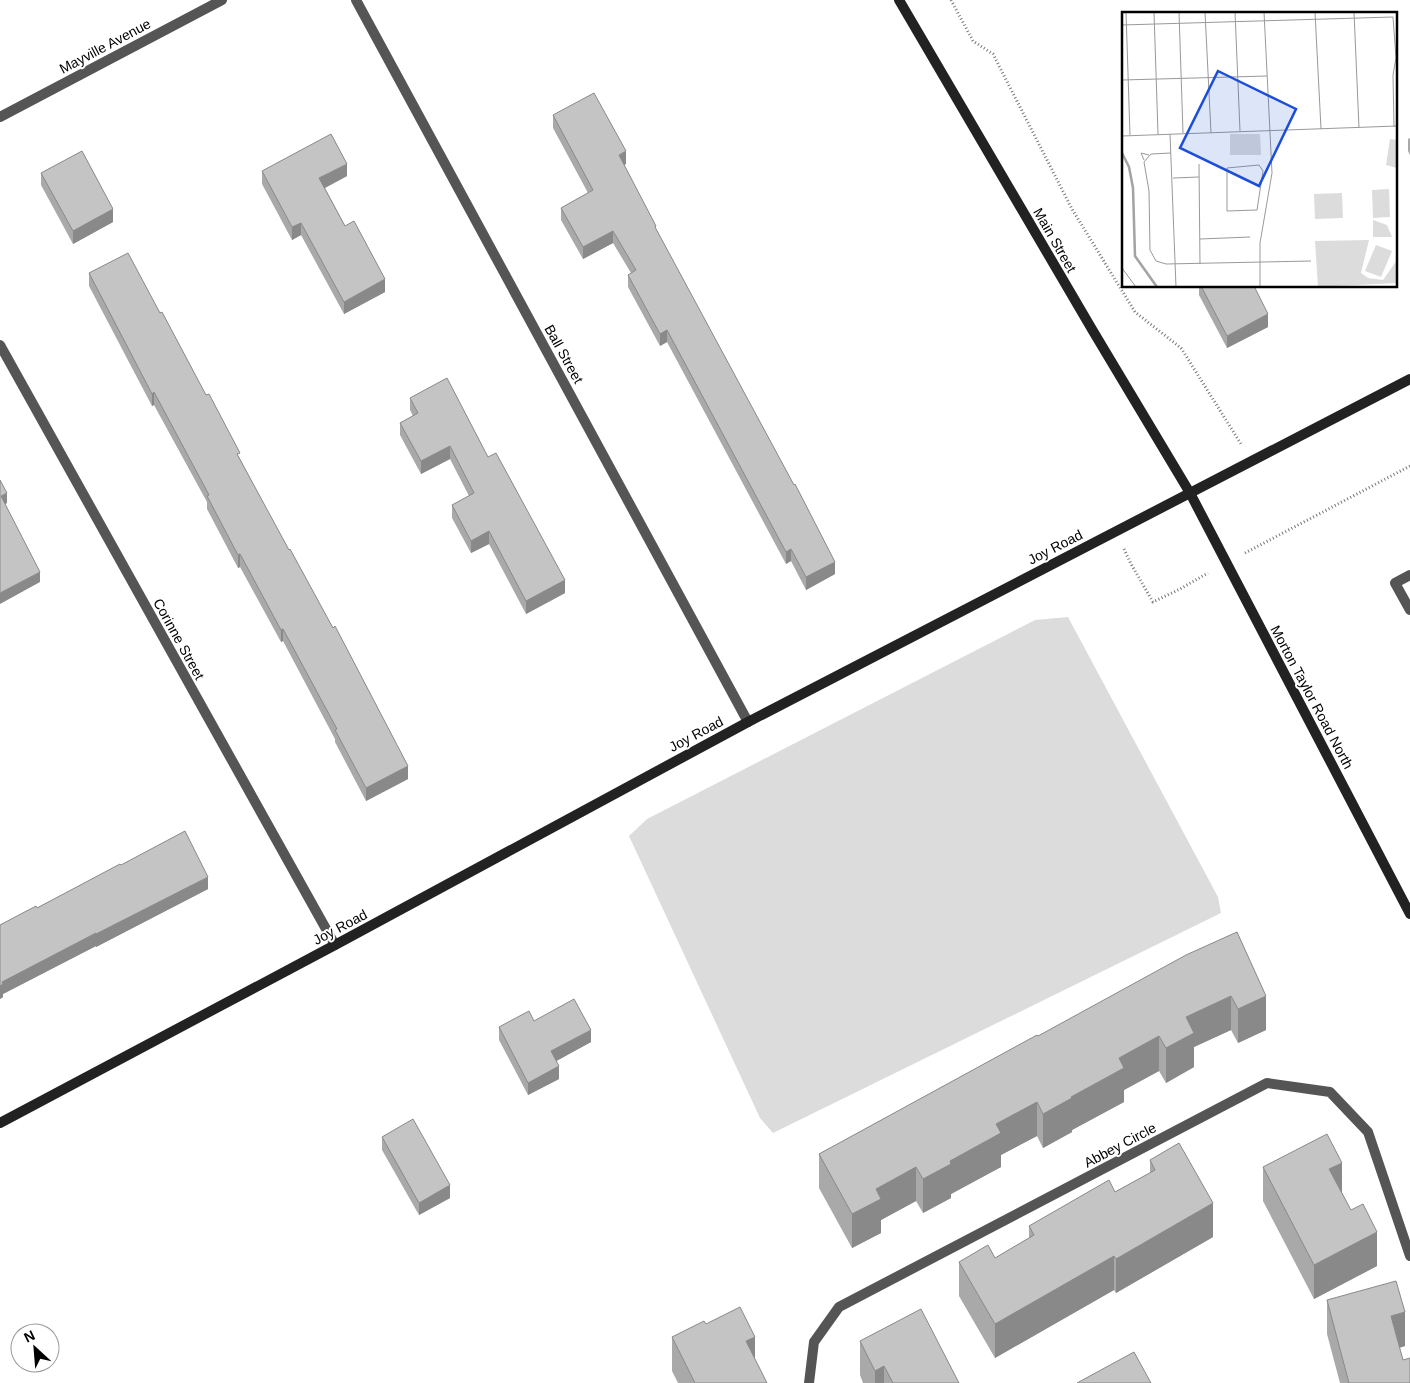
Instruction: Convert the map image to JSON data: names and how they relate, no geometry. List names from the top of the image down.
{
  "streets": {
    "street": [
      "Mayville Avenue",
      "Main Street",
      "Ball Street",
      "Joy Road",
      "Corinne Street",
      "Morton Taylor Road North",
      "Abbey Circle"
    ]
  },
  "crossings": [
    ["Main Street", "Joy Road"],
    ["Main Street", "Morton Taylor Road North"],
    ["Ball Street", "Joy Road"],
    ["Joy Road", "Corinne Street"],
    ["Joy Road", "Morton Taylor Road North"]
  ],
  "north": "top left"
}
